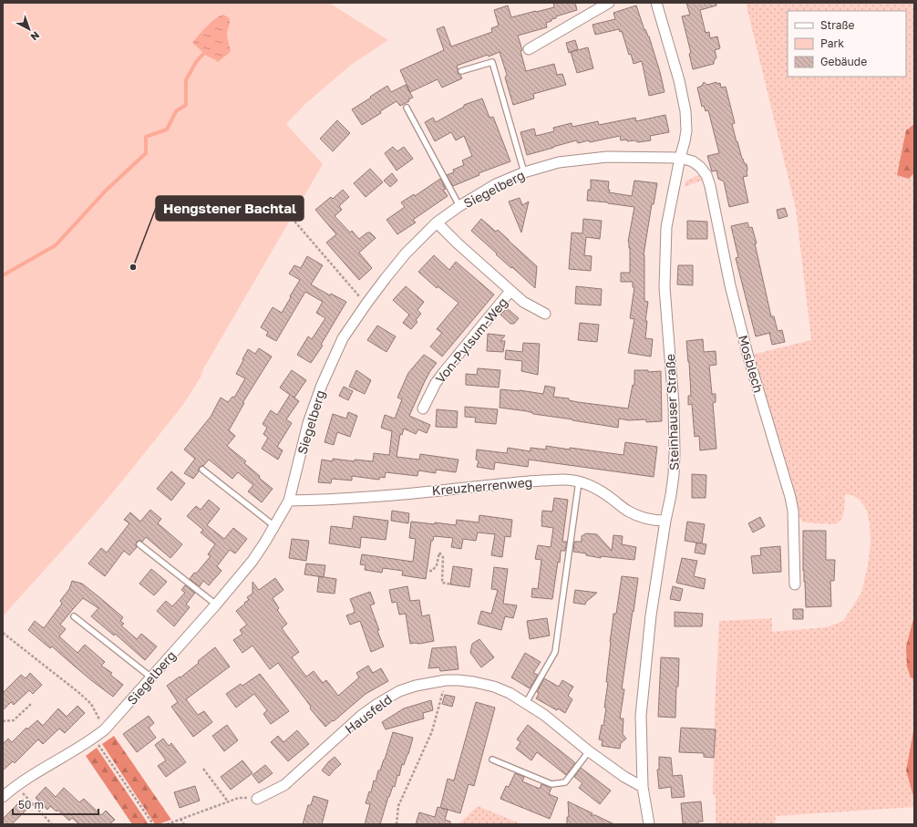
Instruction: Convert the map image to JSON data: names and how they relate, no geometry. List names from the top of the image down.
{
  "streets": {
    "street": [
      "Siegelberg",
      "Von-Pylsum-Weg",
      "Mosblech",
      "Steinhauser Straße",
      "Kreuzherrenweg",
      "Hausfeld"
    ]
  },
  "crossings": [
    ["Siegelberg", "Von-Pylsum-Weg"],
    ["Siegelberg", "Mosblech"],
    ["Siegelberg", "Steinhauser Straße"],
    ["Siegelberg", "Kreuzherrenweg"],
    ["Mosblech", "Steinhauser Straße"],
    ["Steinhauser Straße", "Kreuzherrenweg"],
    ["Steinhauser Straße", "Hausfeld"]
  ],
  "places": ["Hengstener Bachtal"],
  "legend": ["Straße", "Park", "Gebäude"],
  "scale_bar": "50 m",
  "north": "bottom right"
}
